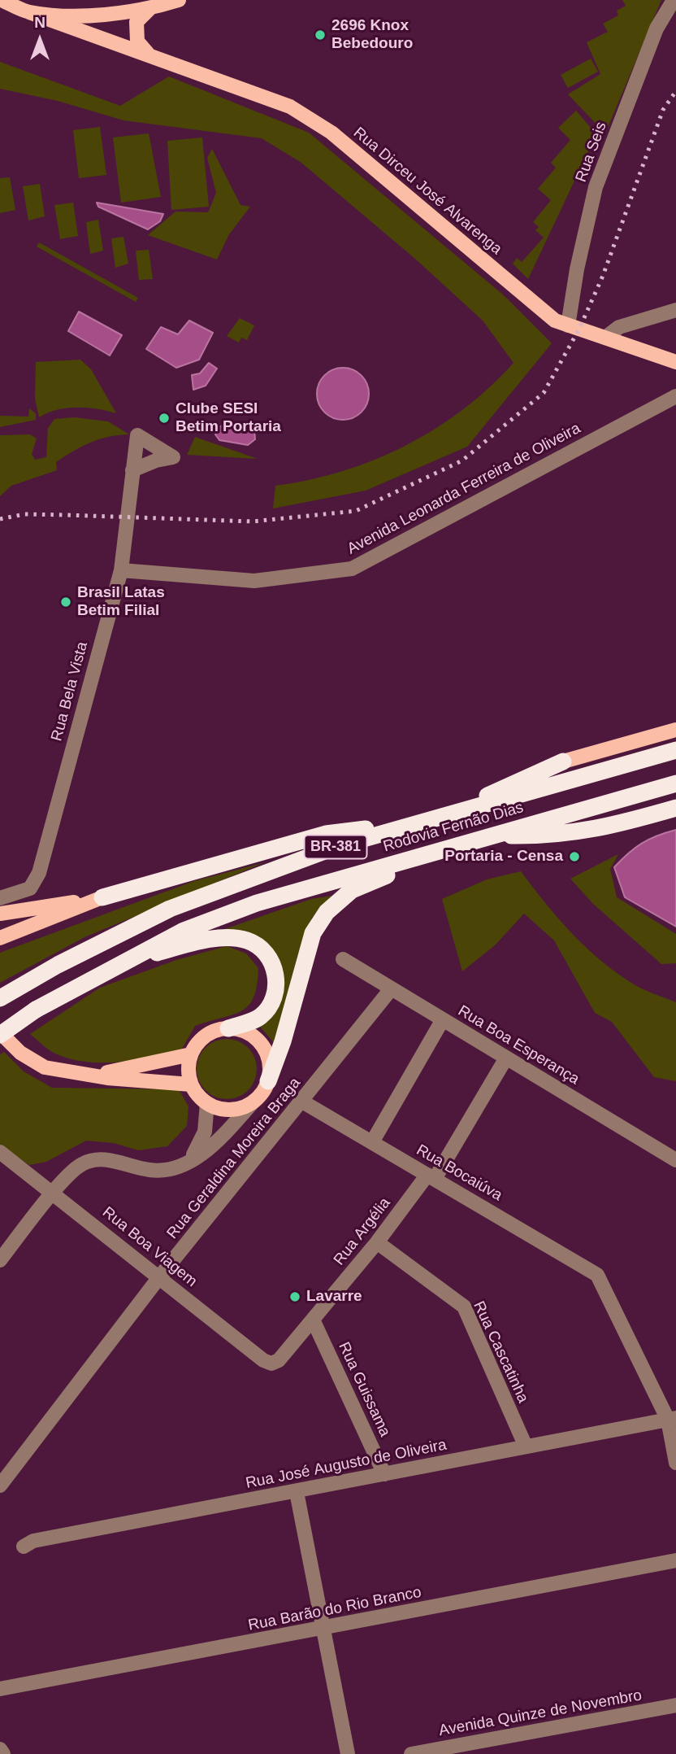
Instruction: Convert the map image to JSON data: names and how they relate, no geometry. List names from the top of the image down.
{
  "streets": {
    "highway": ["Rodovia Fernão Dias", "BR-381"],
    "main road": ["Rua Dirceu José Alvarenga"],
    "street": [
      "Rua Seis",
      "Avenida Leonarda Ferreira de Oliveira",
      "Rua Bela Vista",
      "Rua Boa Esperança",
      "Rua Geraldina Moreira Braga",
      "Rua Bocaiúva",
      "Rua Argélia",
      "Rua Boa Viagem",
      "Rua Cascatinha",
      "Rua Guissama",
      "Rua José Augusto de Oliveira",
      "Rua Barão do Rio Branco",
      "Avenida Quinze de Novembro"
    ]
  },
  "crossings": [
    ["Rua Seis", "Rua Dirceu José Alvarenga"],
    ["Avenida Leonarda Ferreira de Oliveira", "Rua Bela Vista"],
    ["Rodovia Fernão Dias", "BR-381"],
    ["Rua Boa Esperança", "Rua Geraldina Moreira Braga"],
    ["Rua Boa Esperança", "Rua Argélia"],
    ["Rua Geraldina Moreira Braga", "Rua Bocaiúva"],
    ["Rua Geraldina Moreira Braga", "Rua Boa Viagem"],
    ["Rua Bocaiúva", "Rua Argélia"],
    ["Rua Bocaiúva", "Rua José Augusto de Oliveira"],
    ["Rua Argélia", "Rua Boa Viagem"],
    ["Rua Argélia", "Rua Cascatinha"],
    ["Rua Argélia", "Rua Guissama"],
    ["Rua Cascatinha", "Rua José Augusto de Oliveira"],
    ["Rua Guissama", "Rua José Augusto de Oliveira"]
  ],
  "places": [
    "2696 Knox Bebedouro",
    "Clube SESI Betim Portaria",
    "Brasil Latas Betim Filial",
    "Portaria - Censa",
    "Lavarre"
  ],
  "north": "top"
}
